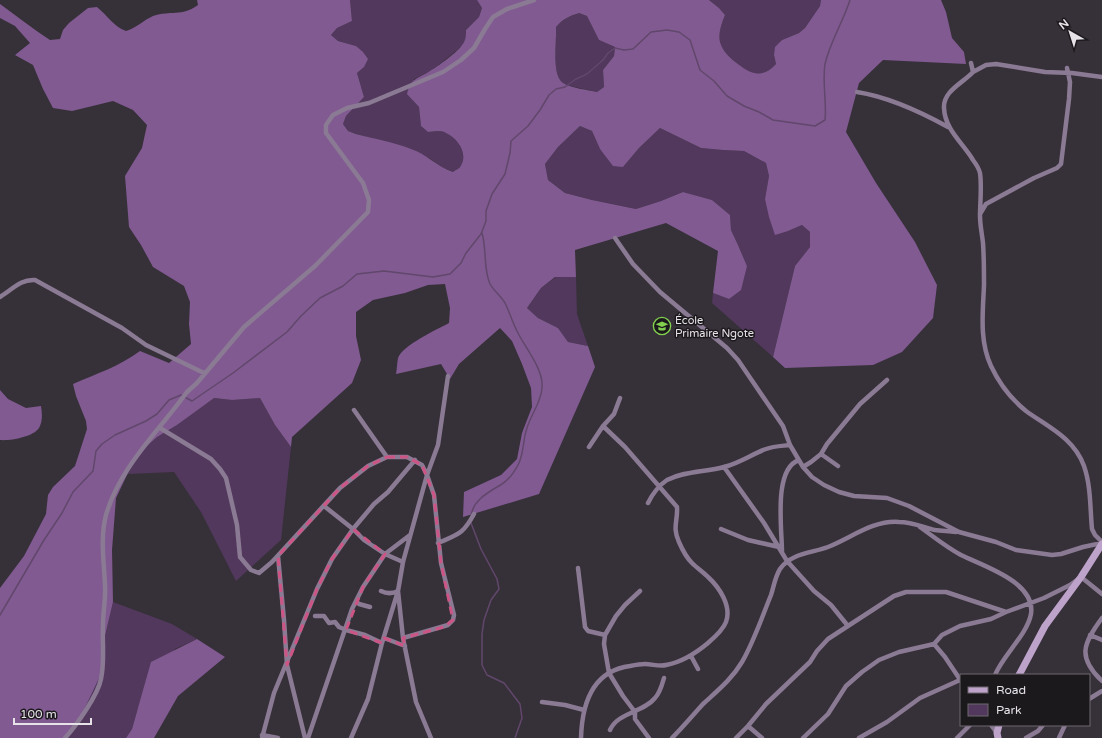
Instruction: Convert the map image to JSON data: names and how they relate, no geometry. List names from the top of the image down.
{
  "places": {
    "school or university": ["École Primaire Ngote"]
  },
  "legend": ["Road", "Park"],
  "scale_bar": "100 m",
  "north": "top left"
}
